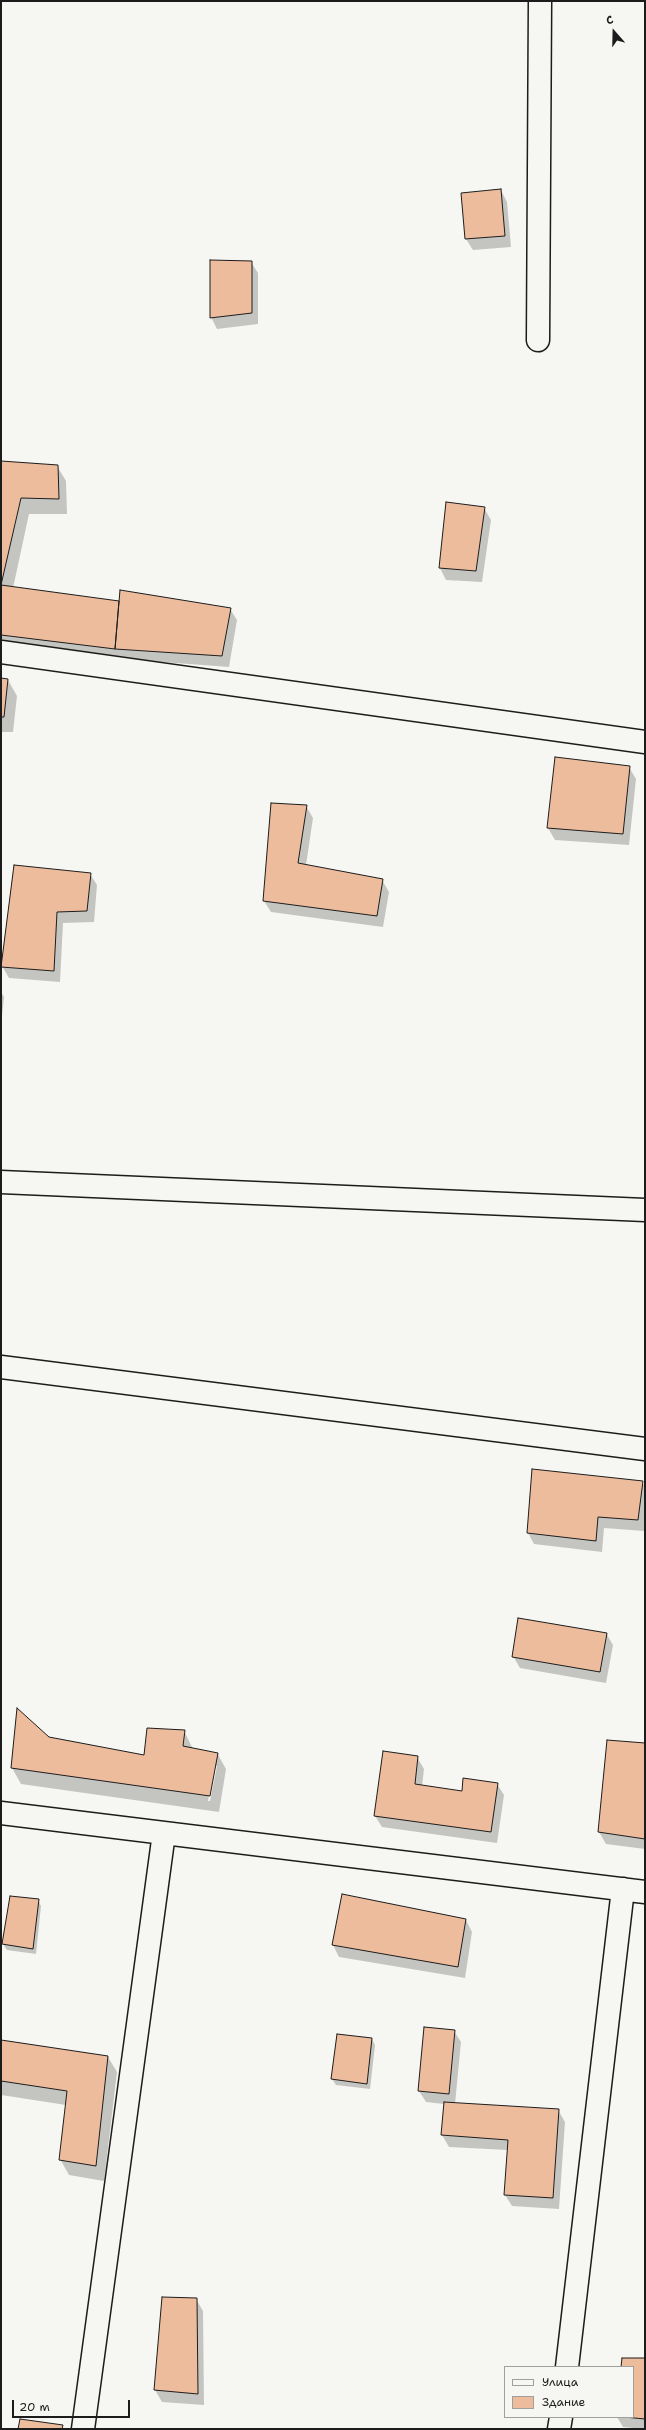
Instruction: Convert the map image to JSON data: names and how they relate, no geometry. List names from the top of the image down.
{
  "legend": ["Улица", "Здание"],
  "scale_bar": "20 m",
  "north": "top"
}
